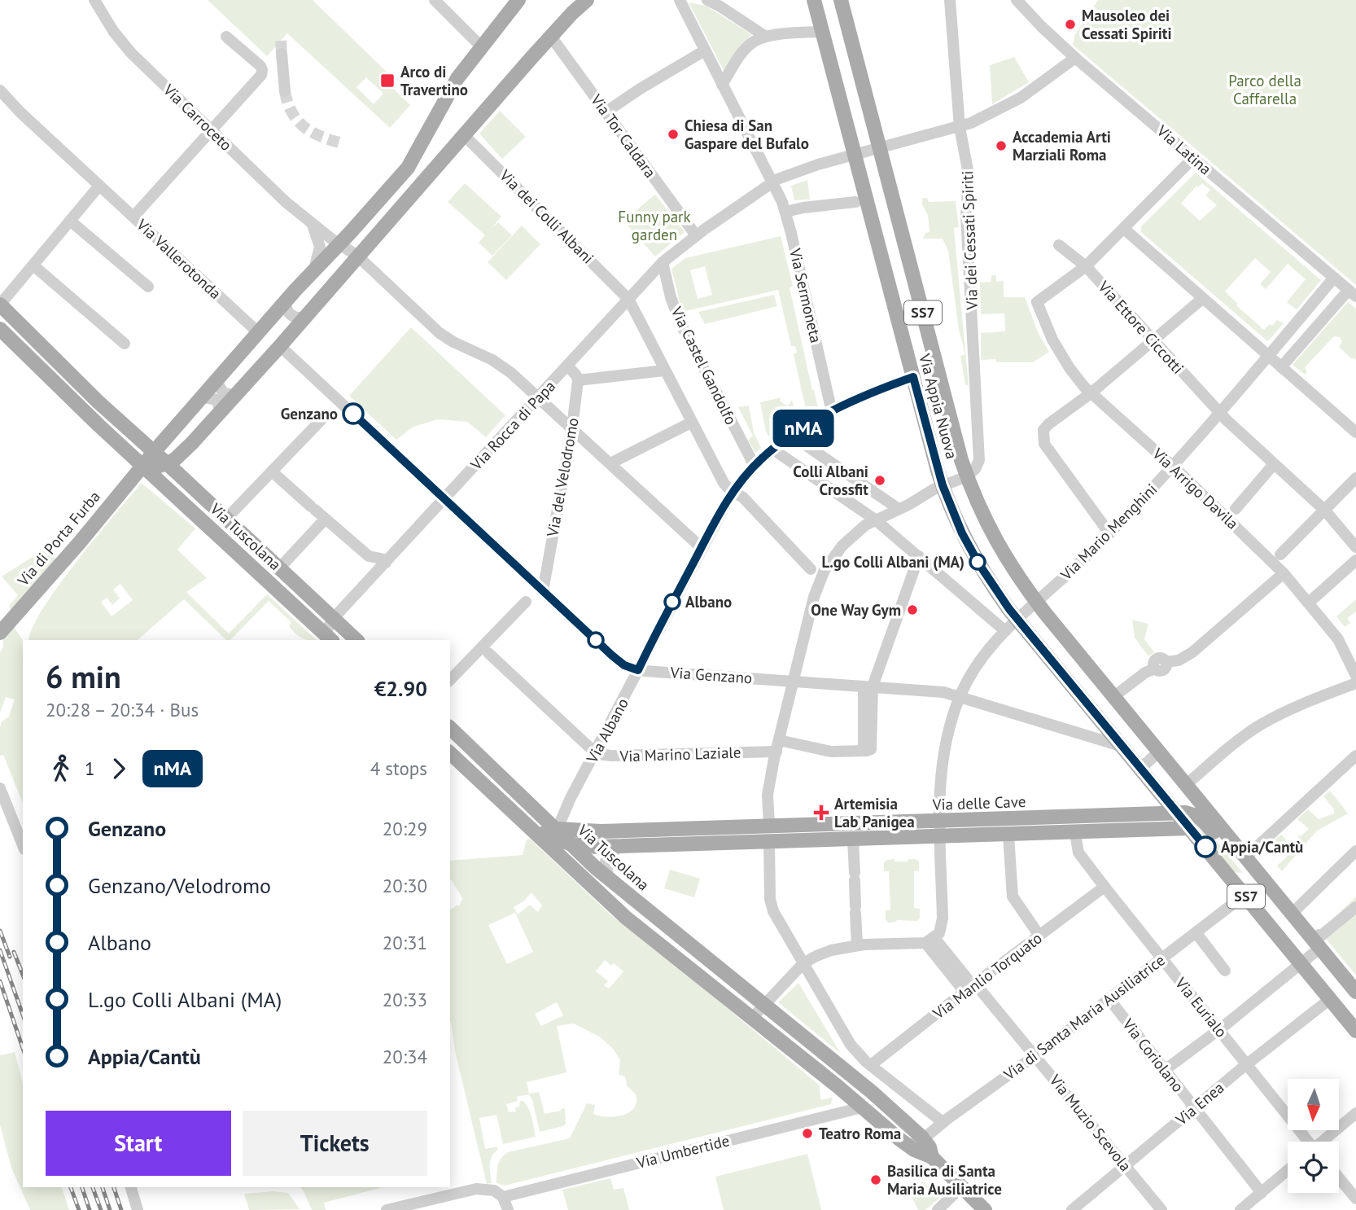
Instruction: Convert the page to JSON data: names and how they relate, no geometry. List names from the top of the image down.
{
  "streets": {
    "main road": [
      "SS7",
      "Via Appia Nuova",
      "Via Tuscolana",
      "Via di Porta Furba",
      "Via delle Cave"
    ],
    "street": [
      "Via Carroceto",
      "Via Tor Caldara",
      "Via Latina",
      "Via dei Colli Albani",
      "Via dei Cessati Spiriti",
      "Via Vallerotonda",
      "Via Sermoneta",
      "Via Ettore Ciccotti",
      "Via Castel Gandolfo",
      "Via Rocca di Papa",
      "Via del Velodromo",
      "Via Arrigo Davila",
      "Via Mario Menghini",
      "Via Genzano",
      "Via Albano",
      "Via Marino Laziale",
      "Via Manlio Torquato",
      "Via Eurialo",
      "Via di Santa Maria Ausiliatrice",
      "Via Coriolano",
      "Via Enea",
      "Via Muzio Scevola",
      "Via Umbertide"
    ]
  },
  "crossings": [
    ["Via Carroceto", "Via Rocca di Papa"],
    ["Via Carroceto", "Via del Velodromo"],
    ["Via Carroceto", "Via di Porta Furba"],
    ["Via Carroceto", "Via Albano"],
    ["Via Tor Caldara", "Via Rocca di Papa"],
    ["Via Latina", "Via Rocca di Papa"],
    ["Via Latina", "Via Mario Menghini"],
    ["Via dei Colli Albani", "Via Rocca di Papa"],
    ["Via dei Cessati Spiriti", "Via Appia Nuova"],
    ["Via dei Cessati Spiriti", "Via Rocca di Papa"],
    ["Via Vallerotonda", "Via di Porta Furba"],
    ["Via Sermoneta", "Via Rocca di Papa"],
    ["Via Sermoneta", "Via Albano"],
    ["Via Ettore Ciccotti", "Via Arrigo Davila"],
    ["Via Ettore Ciccotti", "Via Mario Menghini"],
    ["Via Castel Gandolfo", "Via Rocca di Papa"],
    ["Via Castel Gandolfo", "Via Albano"],
    ["Via Appia Nuova", "Via Rocca di Papa"],
    ["Via Appia Nuova", "Via Mario Menghini"],
    ["Via Appia Nuova", "Via Genzano"],
    ["Via Appia Nuova", "Via Albano"],
    ["Via Appia Nuova", "Via delle Cave"],
    ["Via Appia Nuova", "Via di Santa Maria Ausiliatrice"],
    ["Via Appia Nuova", "Via Enea"],
    ["Via Rocca di Papa", "Via Tuscolana"],
    ["Via Rocca di Papa", "Via Genzano"],
    ["Via del Velodromo", "Via Genzano"],
    ["Via Arrigo Davila", "Via Mario Menghini"],
    ["Via Mario Menghini", "Via Genzano"],
    ["Via Mario Menghini", "Via delle Cave"],
    ["Via Mario Menghini", "Via Muzio Scevola"],
    ["Via Tuscolana", "Via di Porta Furba"],
    ["Via Tuscolana", "Via Albano"],
    ["Via Tuscolana", "Via delle Cave"],
    ["Via Tuscolana", "Via di Santa Maria Ausiliatrice"],
    ["Via Genzano", "Via Albano"],
    ["Via Genzano", "Via Marino Laziale"],
    ["Via Albano", "Via Marino Laziale"],
    ["Via Albano", "Via delle Cave"],
    ["Via delle Cave", "Via Eurialo"],
    ["Via Manlio Torquato", "Via Eurialo"],
    ["Via Manlio Torquato", "Via Muzio Scevola"],
    ["Via Eurialo", "Via di Santa Maria Ausiliatrice"],
    ["Via Eurialo", "Via Enea"],
    ["Via di Santa Maria Ausiliatrice", "Via Coriolano"],
    ["Via di Santa Maria Ausiliatrice", "Via Muzio Scevola"],
    ["Via Coriolano", "Via Enea"],
    ["Via Enea", "Via Muzio Scevola"]
  ],
  "parks": ["Parco della Caffarella", "Funny park garden"],
  "places": {
    "other": [
      "Mausoleo dei Cessati Spiriti",
      "Chiesa di San Gaspare del Bufalo",
      "Accademia Arti Marziali Roma",
      "Genzano",
      "Colli Albani Crossfit",
      "L.go Colli Albani (MA)",
      "Albano",
      "One Way Gym",
      "Appia/Cantù",
      "Teatro Roma",
      "Basilica di Santa Maria Ausiliatrice"
    ],
    "transit": ["Arco di Travertino"],
    "health": ["Artemisia Lab Panigea"]
  },
  "lines": ["bus line nMA"],
  "north": "bottom",
  "page": {
    "on_map": "nMA",
    "heading": ["6 min", "20:28 – 20:34 · Bus", "€2.90"],
    "legs": ["1", "nMA", "4 stops"],
    "list": [
      {
        "name": "Genzano",
        "value": "20:29"
      },
      {
        "name": "Genzano/Velodromo",
        "value": "20:30"
      },
      {
        "name": "Albano",
        "value": "20:31"
      },
      {
        "name": "L.go Colli Albani (MA)",
        "value": "20:33"
      },
      {
        "name": "Appia/Cantù",
        "value": "20:34"
      }
    ],
    "buttons": ["Start", "Tickets"]
  }
}
